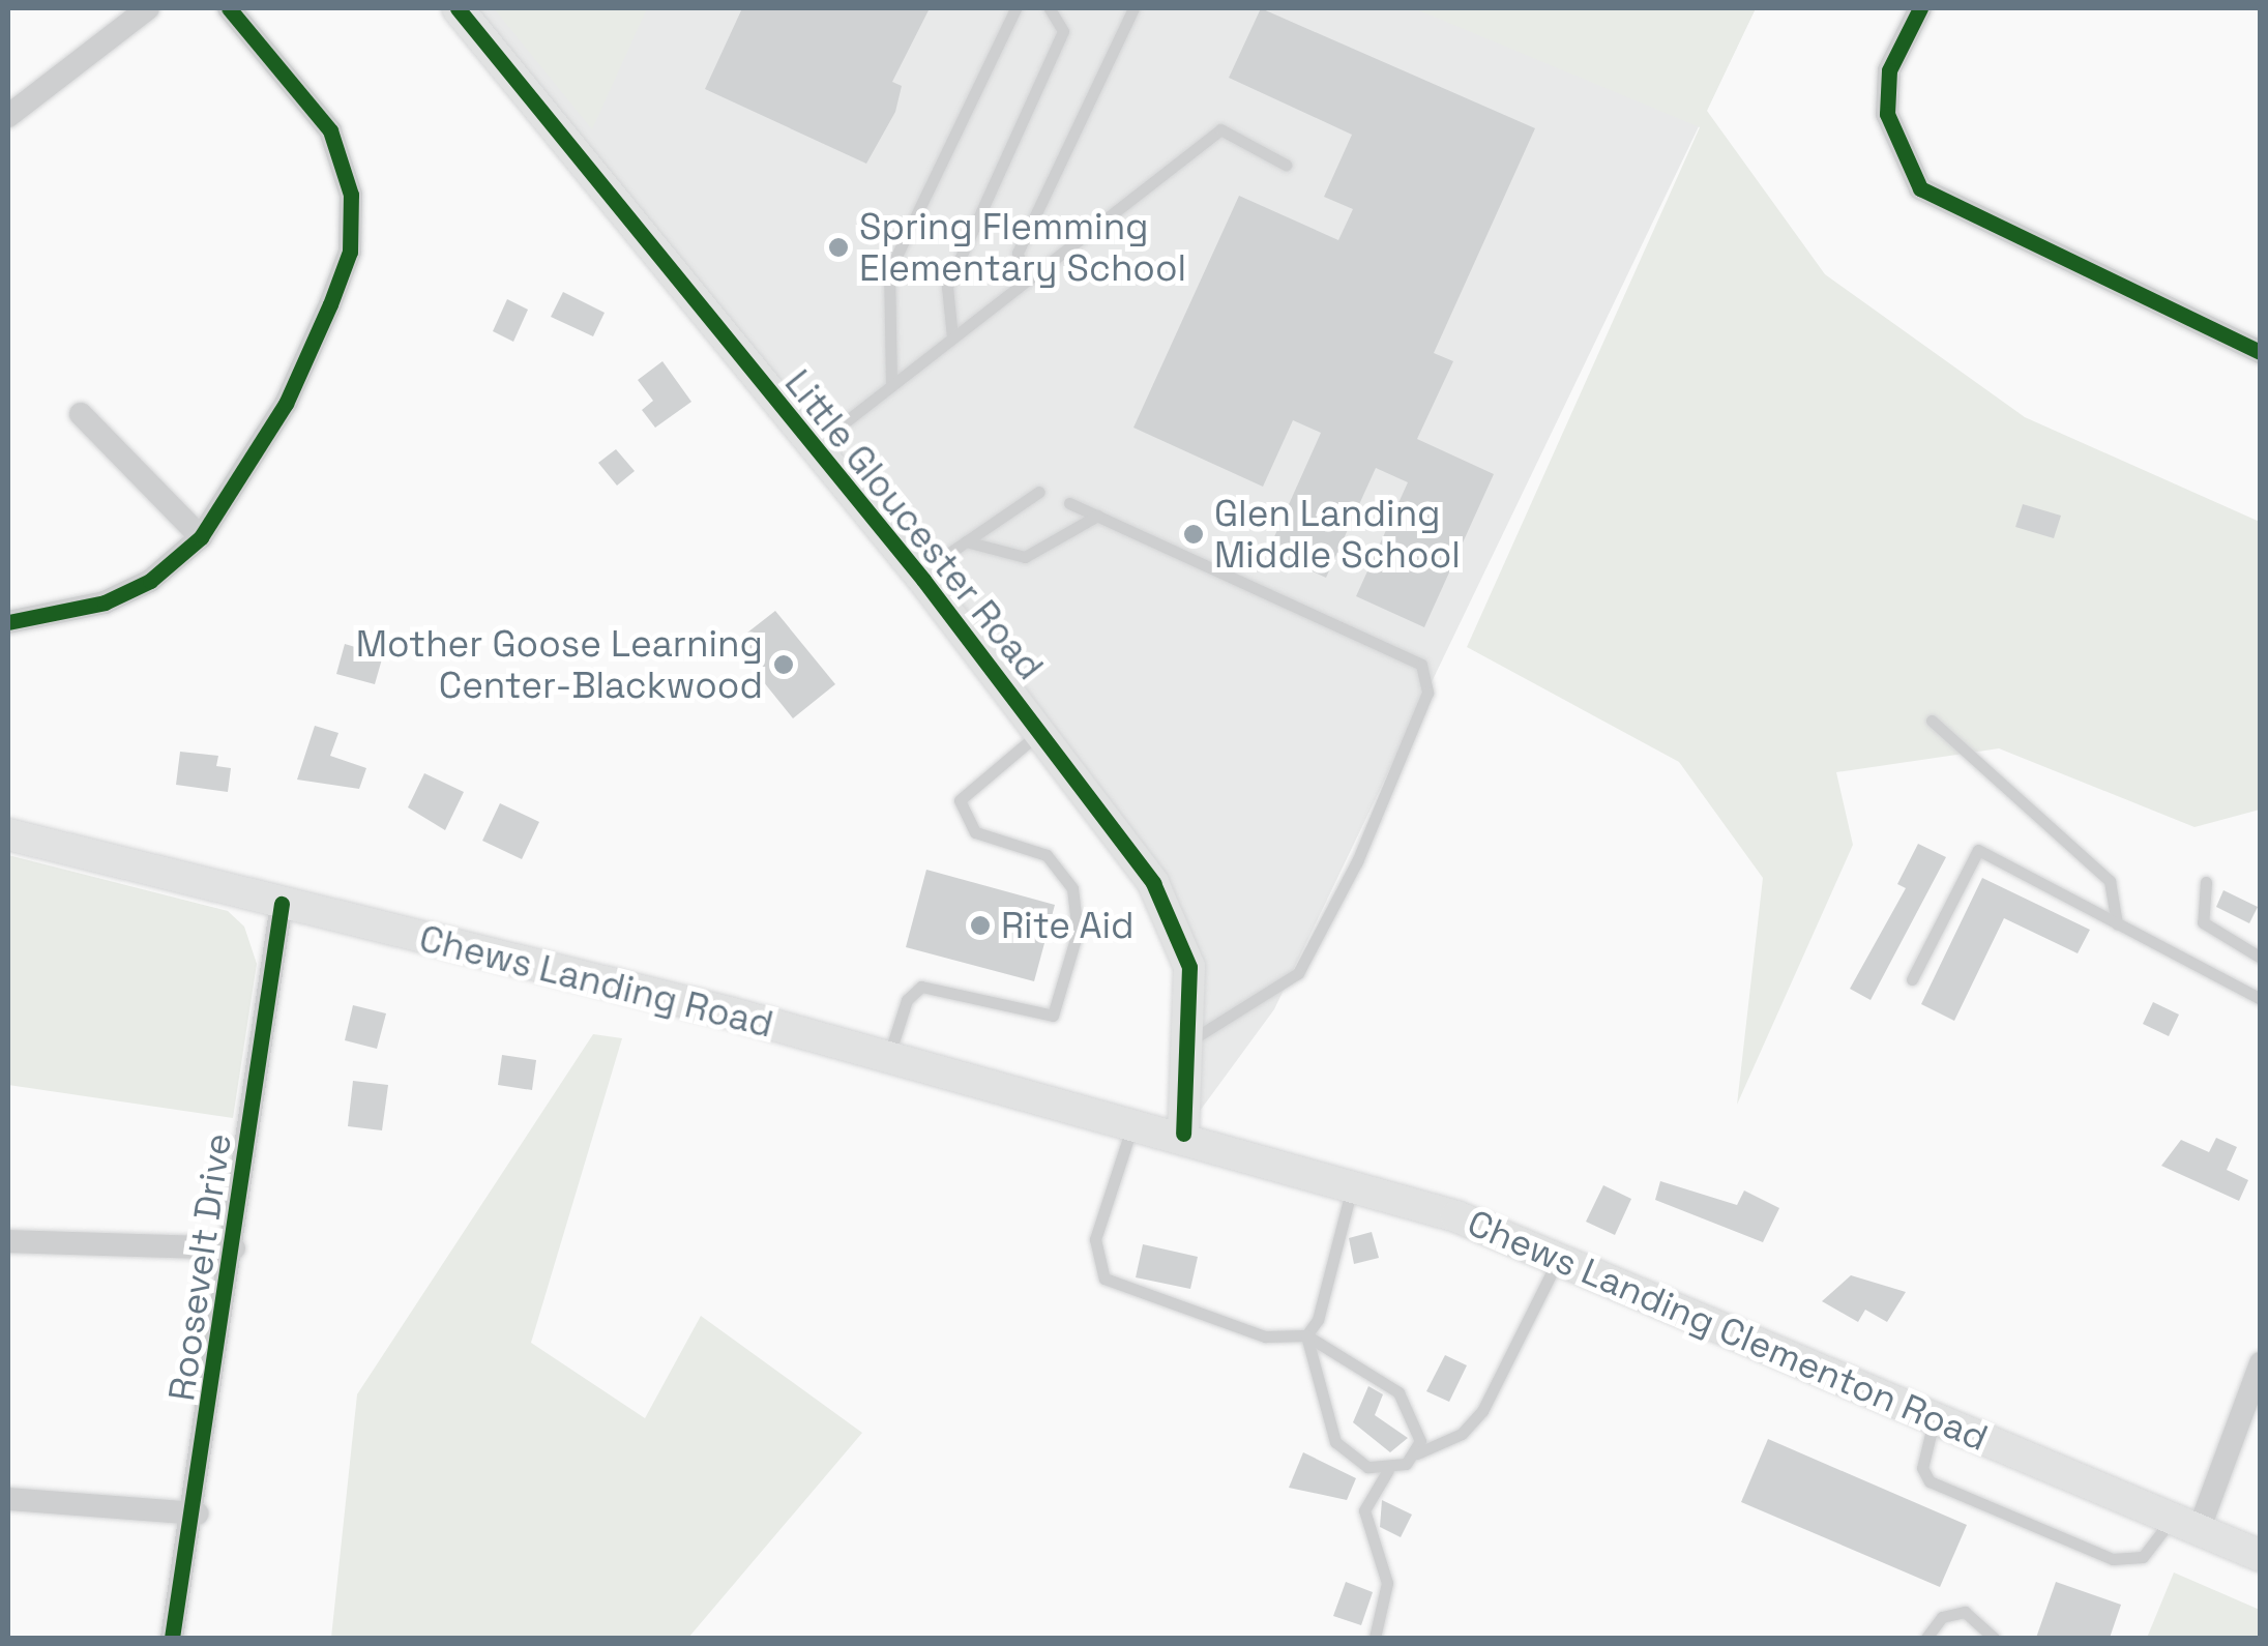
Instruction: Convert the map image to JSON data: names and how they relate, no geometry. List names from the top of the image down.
{
  "streets": {
    "main road": ["Little Gloucester Road", "Chews Landing Road", "Chews Landing Clementon Road"],
    "street": ["Roosevelt Drive"]
  },
  "crossings": [
    ["Little Gloucester Road", "Chews Landing Road"],
    ["Little Gloucester Road", "Chews Landing Clementon Road"],
    ["Chews Landing Road", "Roosevelt Drive"],
    ["Chews Landing Road", "Chews Landing Clementon Road"]
  ],
  "places": [
    "Spring Flemming Elementary School",
    "Glen Landing Middle School",
    "Mother Goose Learning Center-Blackwood",
    "Rite Aid"
  ]
}
